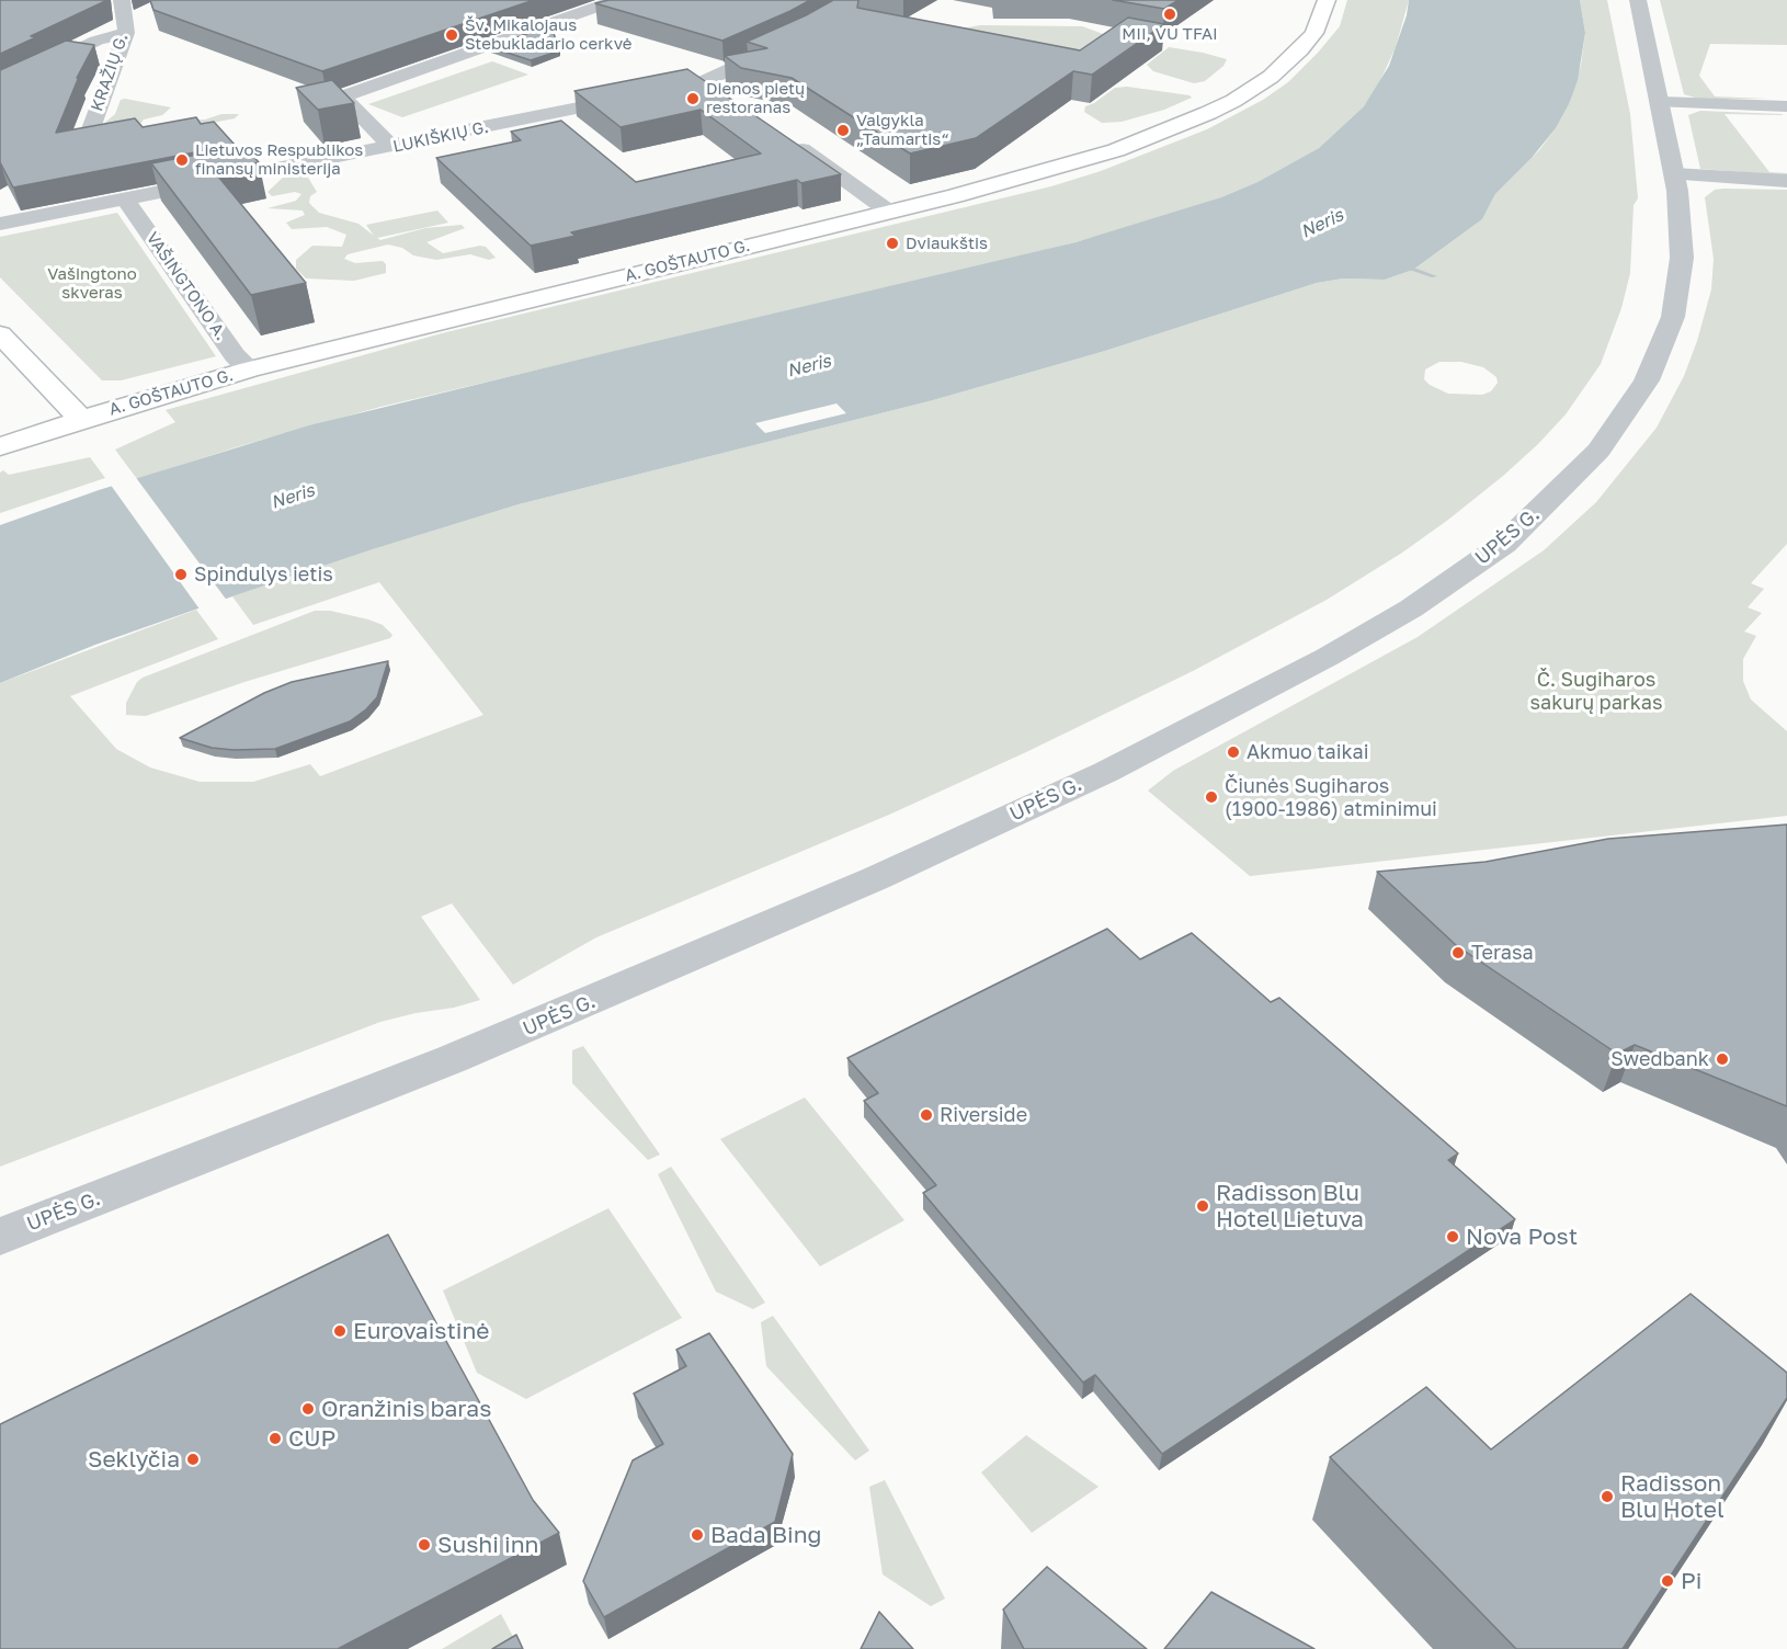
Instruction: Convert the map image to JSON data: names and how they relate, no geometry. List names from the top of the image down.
{
  "streets": {
    "main road": ["A. GOŠTAUTO G."],
    "street": [
      "KRAŽIŲ G.",
      "LUKIŠKIŲ G.",
      "VAŠINGTONO A.",
      "UPĖS G."
    ]
  },
  "crossings": [
    ["LUKIŠKIŲ G.", "VAŠINGTONO A."],
    ["A. GOŠTAUTO G.", "VAŠINGTONO A."]
  ],
  "water": ["Neris"],
  "parks": ["Vašingtono skveras", "Č. Sugiharos sakurų parkas"],
  "places": [
    "MII, VU TFAI",
    "Šv. Mikalojaus Stebukladario cerkvė",
    "Dienos pietų restoranas",
    "Valgykla „Taumartis“",
    "Lietuvos Respublikos finansų ministerija",
    "Dviaukštis",
    "Spindulys ietis",
    "Akmuo taikai",
    "Čiunės Sugiharos (1900-1986) atminimui",
    "Terasa",
    "Swedbank",
    "Riverside",
    "Radisson Blu Hotel Lietuva",
    "Nova Post",
    "Eurovaistinė",
    "Oranžinis baras",
    "CUP",
    "Seklyčia",
    "Radisson Blu Hotel",
    "Bada Bing",
    "Sushi inn",
    "Pi"
  ]
}
